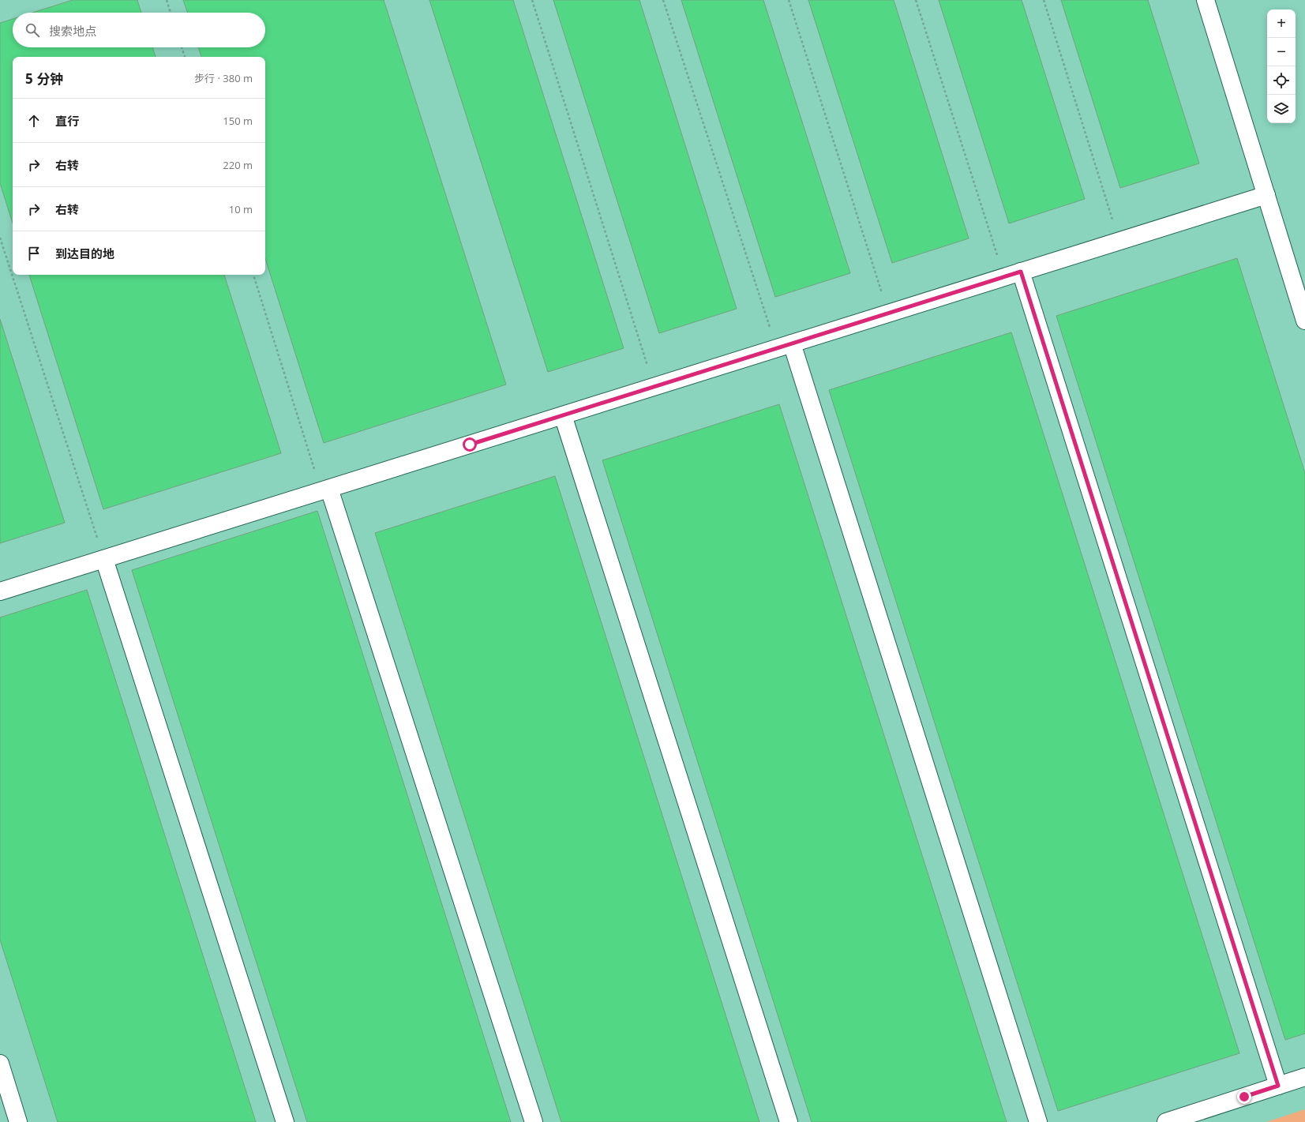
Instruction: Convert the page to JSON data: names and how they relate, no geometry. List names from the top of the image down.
{
  "page": {
    "map_buttons": ["+", "−"],
    "search": "搜索地点",
    "heading": ["5 分钟", "步行 · 380 m"],
    "list": [
      ["直行", "150 m"],
      ["右转", "220 m"],
      ["右转", "10 m"],
      "到达目的地"
    ]
  }
}
